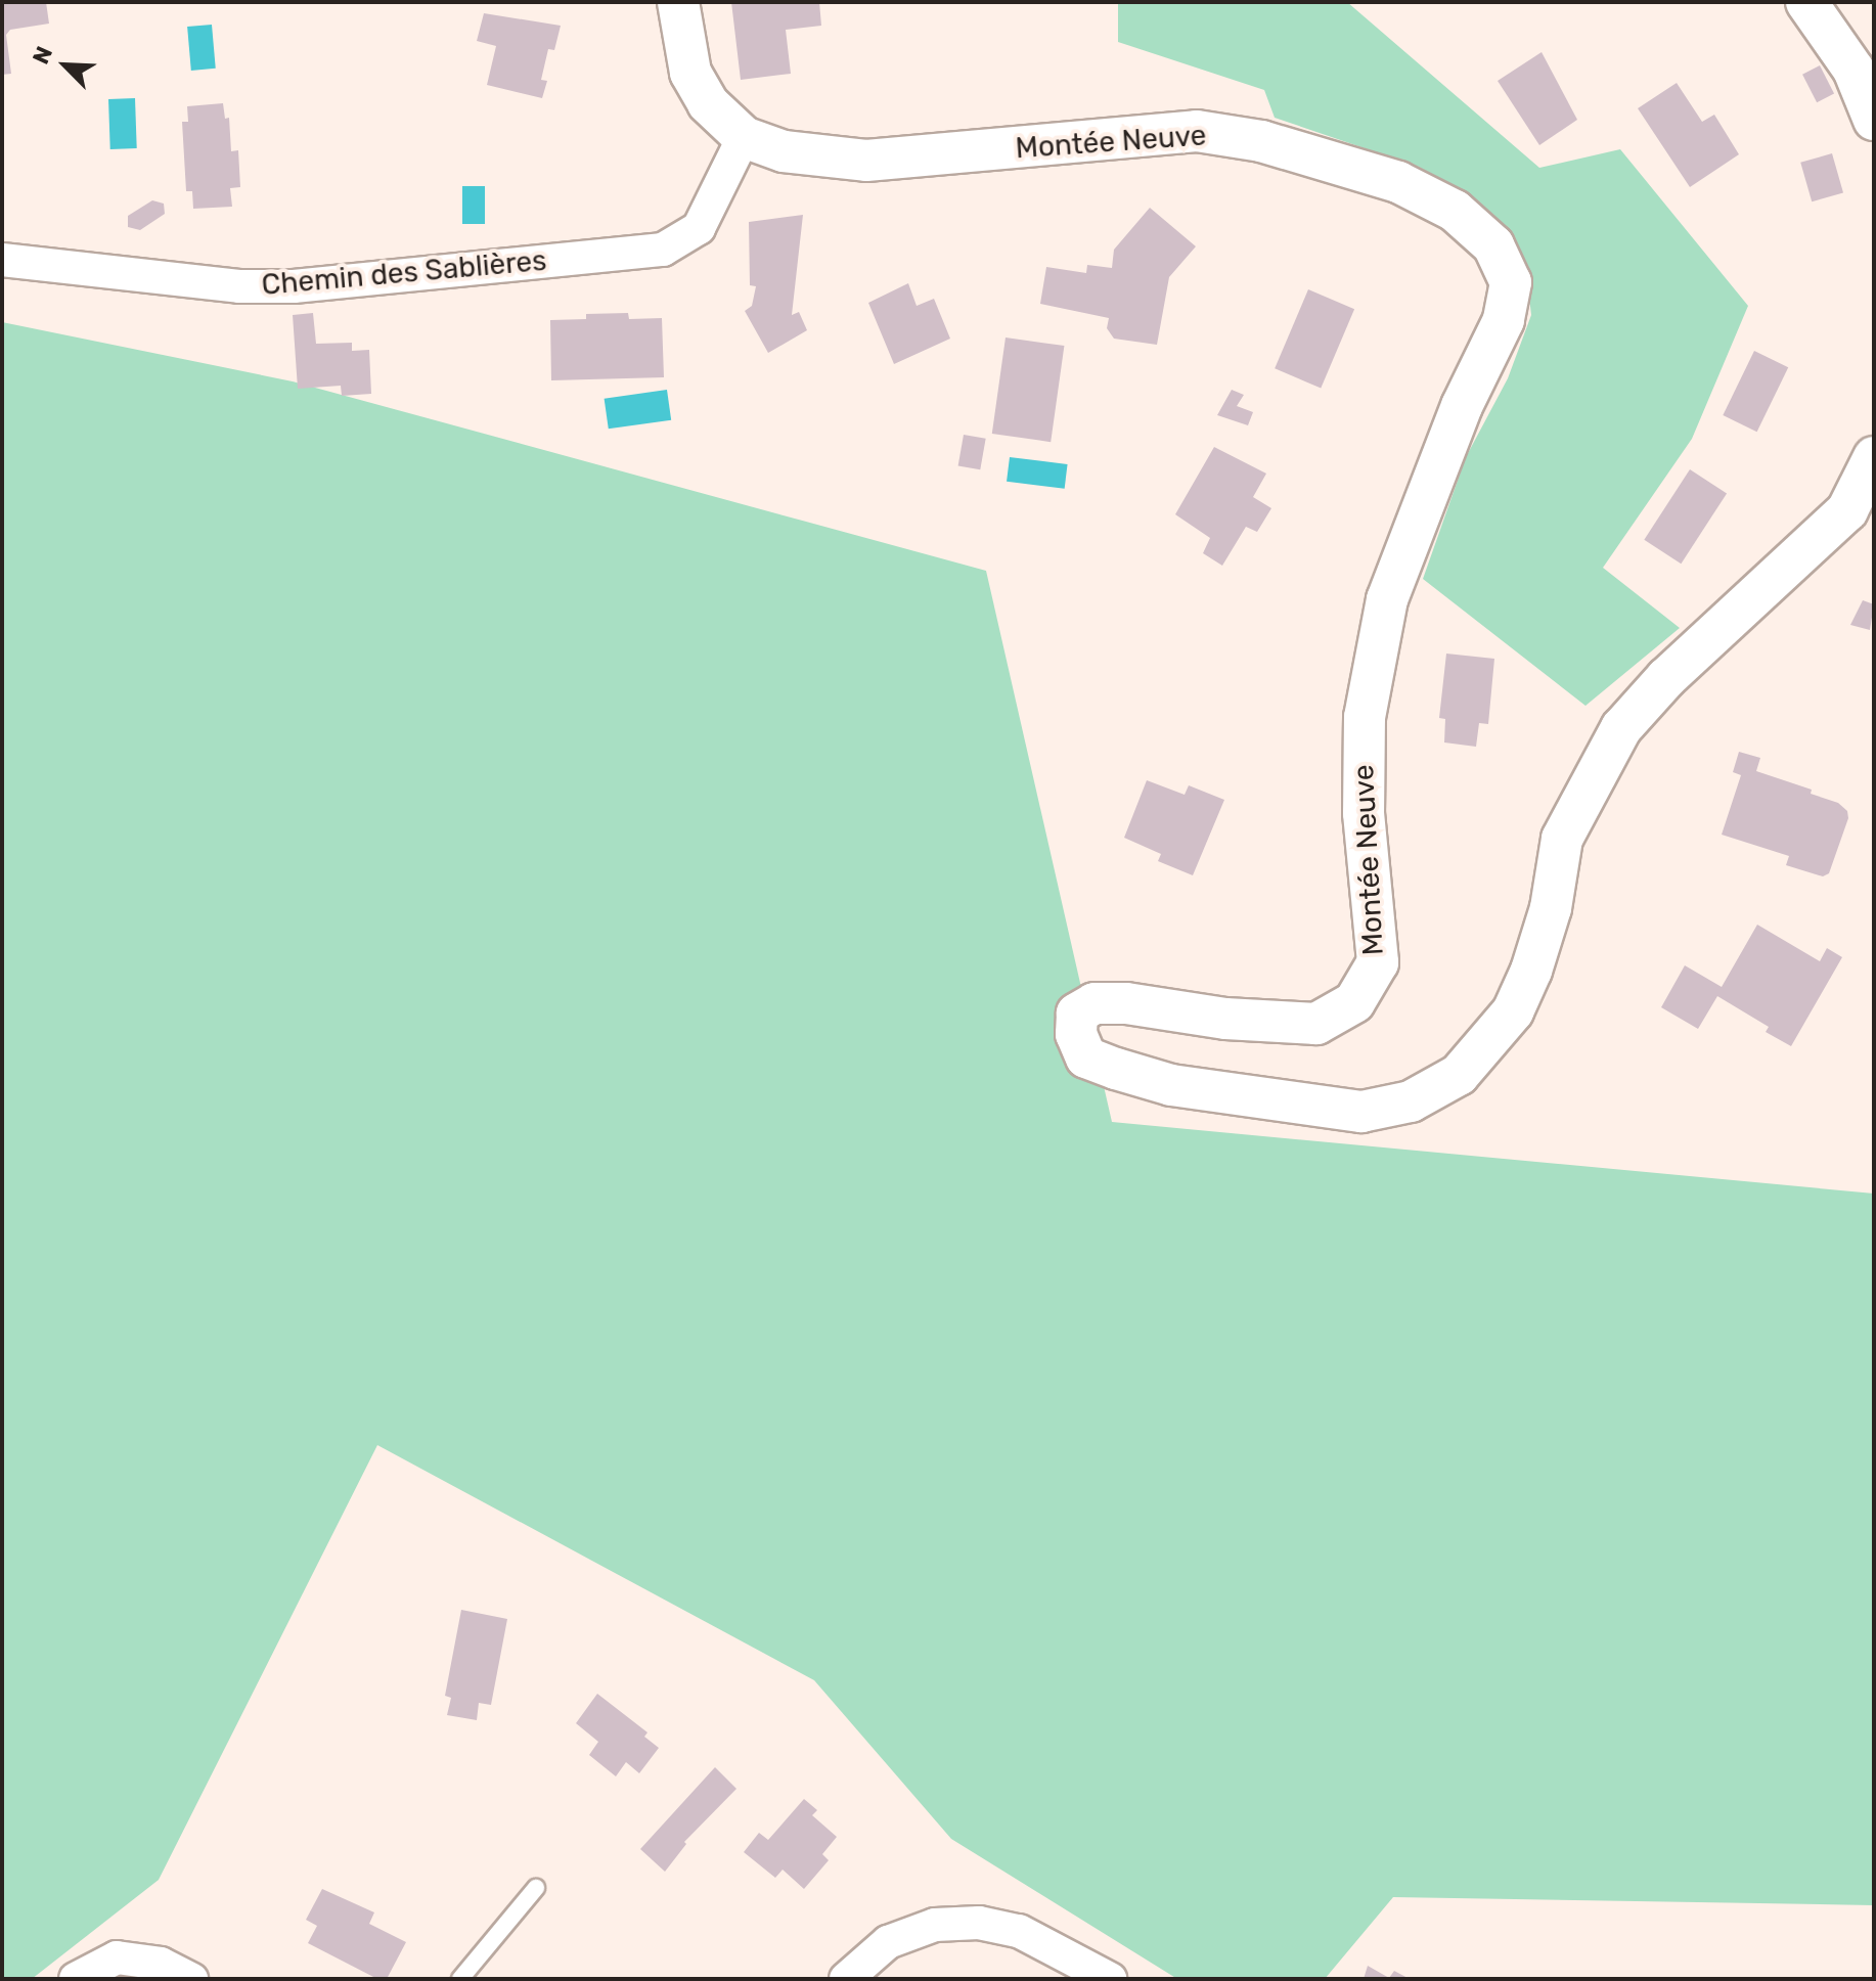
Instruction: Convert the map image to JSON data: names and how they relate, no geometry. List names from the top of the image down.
{
  "streets": {
    "street": ["Montée Neuve", "Chemin des Sablières"]
  },
  "crossings": [
    ["Montée Neuve", "Chemin des Sablières"]
  ],
  "north": "top left"
}
